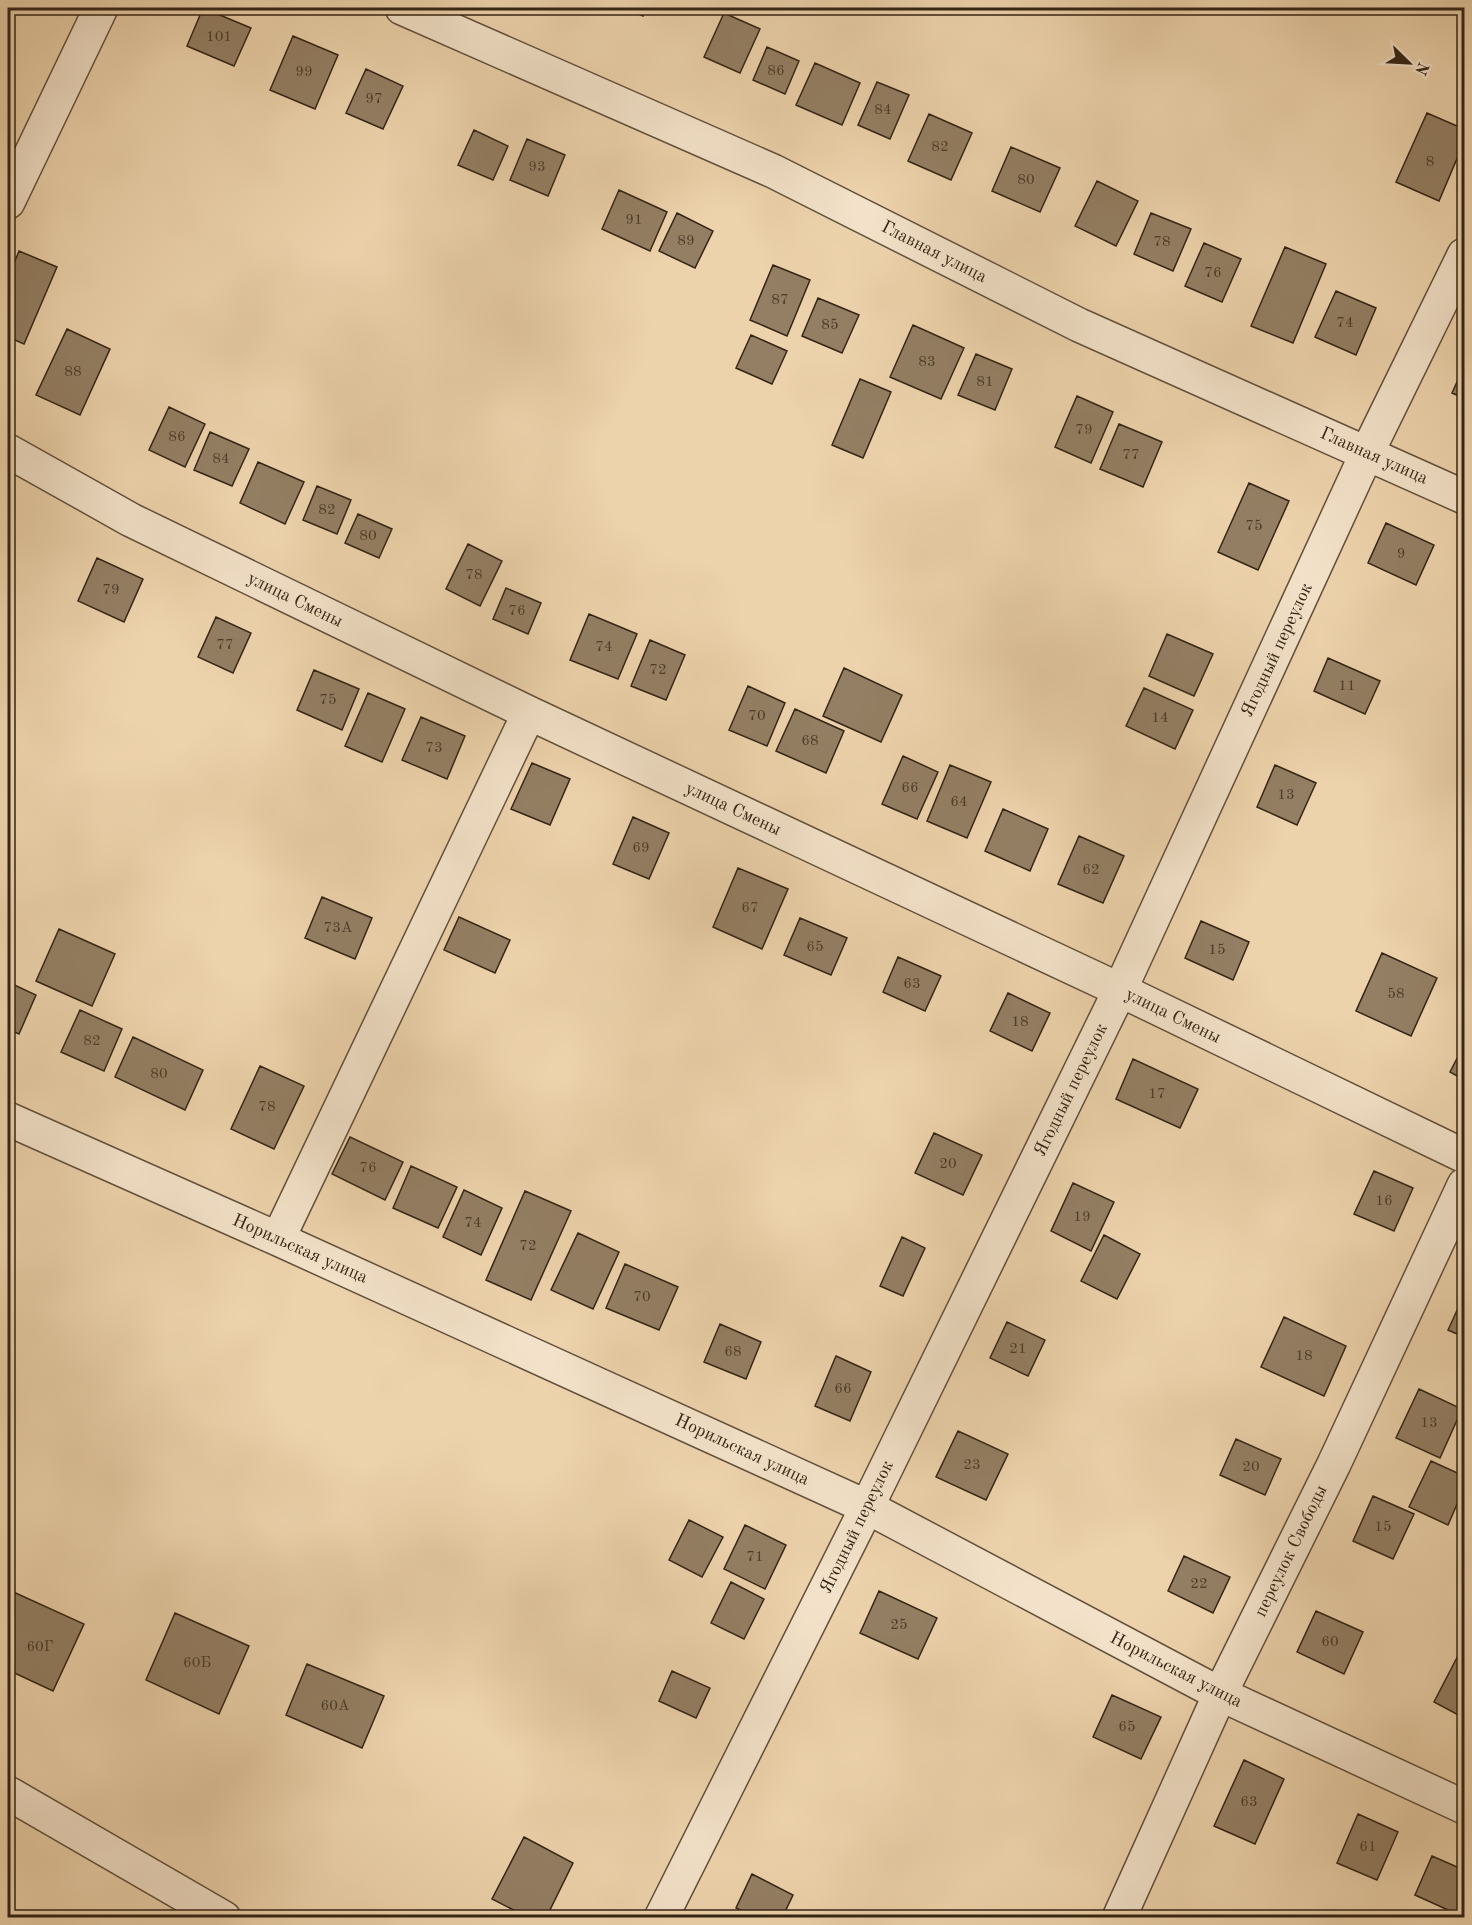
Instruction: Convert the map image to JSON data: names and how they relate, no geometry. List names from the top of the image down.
{
  "streets": {
    "street": [
      "Главная улица",
      "улица Смены",
      "Ягодный переулок",
      "Норильская улица",
      "переулок Свободы"
    ]
  },
  "crossings": [
    ["Главная улица", "Ягодный переулок"],
    ["улица Смены", "Ягодный переулок"],
    ["Ягодный переулок", "Норильская улица"],
    ["Норильская улица", "переулок Свободы"]
  ],
  "house_numbers": [
    "101",
    "86",
    "99",
    "97",
    "84",
    "82",
    "8",
    "93",
    "80",
    "91",
    "89",
    "78",
    "76",
    "87",
    "74",
    "85",
    "83",
    "88",
    "81",
    "79",
    "86",
    "77",
    "84",
    "82",
    "75",
    "80",
    "9",
    "78",
    "79",
    "76",
    "77",
    "74",
    "72",
    "11",
    "75",
    "70",
    "14",
    "68",
    "73",
    "66",
    "13",
    "64",
    "69",
    "62",
    "67",
    "73А",
    "65",
    "15",
    "63",
    "58",
    "18",
    "82",
    "80",
    "17",
    "78",
    "20",
    "76",
    "16",
    "19",
    "74",
    "72",
    "70",
    "21",
    "68",
    "18",
    "66",
    "13",
    "23",
    "20",
    "15",
    "71",
    "22",
    "25",
    "60",
    "60Г",
    "60Б",
    "60А",
    "65",
    "63",
    "61"
  ],
  "north": "bottom right"
}
